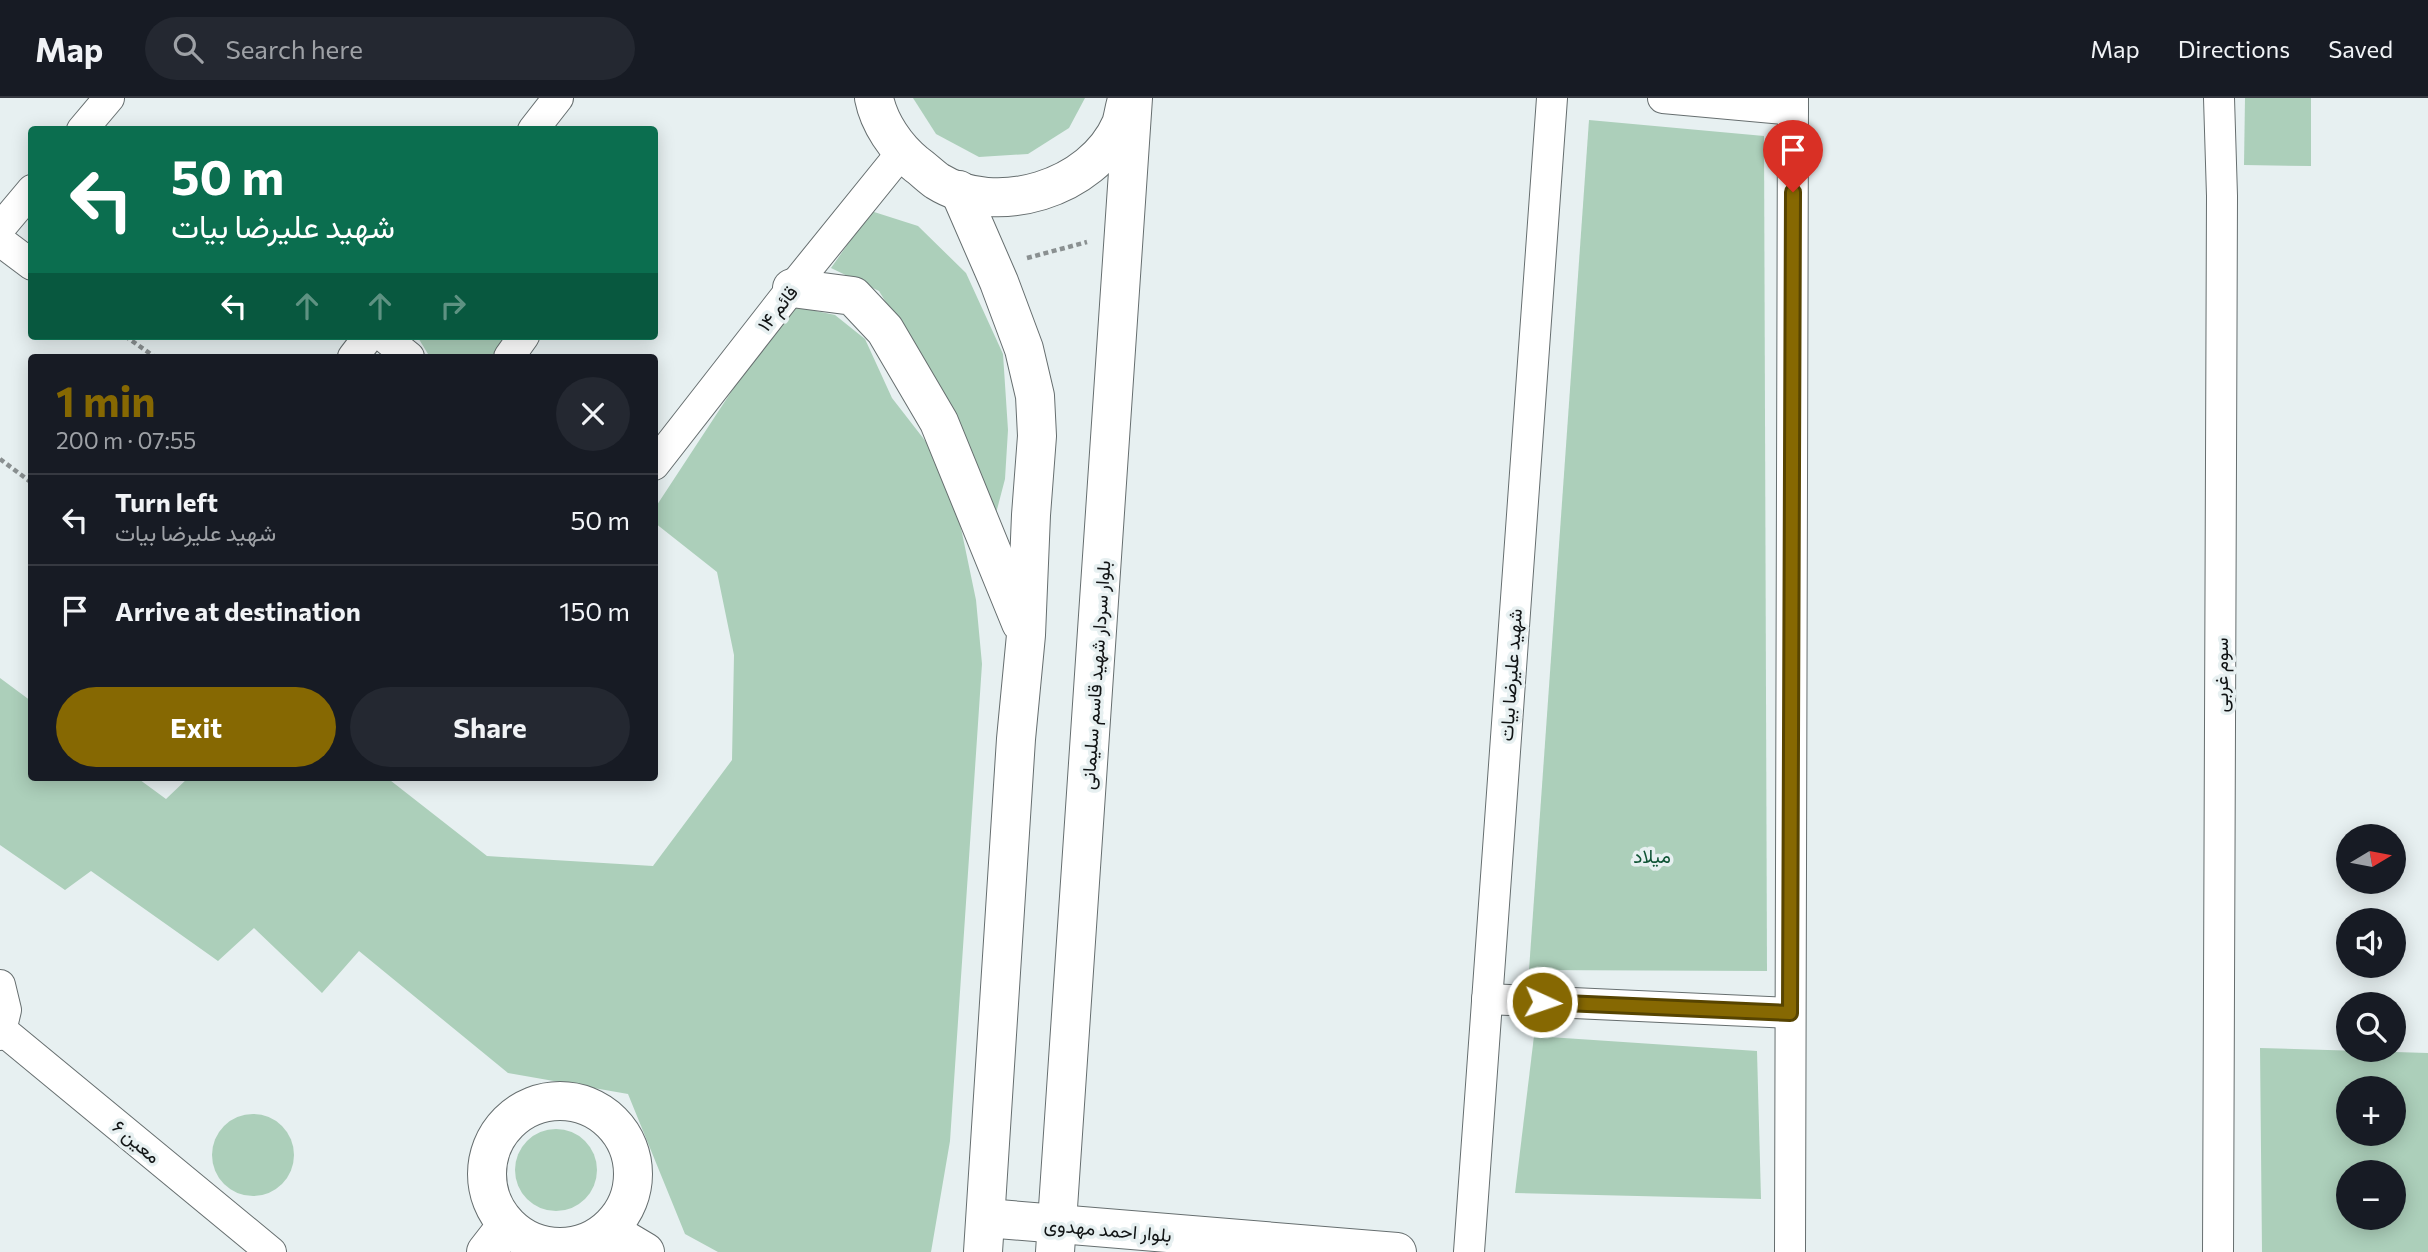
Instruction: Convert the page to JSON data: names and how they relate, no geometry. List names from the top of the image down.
{
  "streets": {
    "main road": ["بلوار سردار شهید قاسم سلیمانی", "بلوار احمد مهدوی"],
    "street": [
      "قائم ۱۴",
      "شهید علیرضا بیات",
      "سوم غربی",
      "معین ۶"
    ]
  },
  "crossings": [
    ["بلوار سردار شهید قاسم سلیمانی", "بلوار احمد مهدوی"]
  ],
  "parks": ["میلاد"],
  "north": "right",
  "page": {
    "header": "Map",
    "search": "Search here",
    "nav": ["Map", "Directions", "Saved"],
    "turn": ["50 m", "شهید علیرضا بیات"],
    "heading": ["1 min", "200 m · 07:55"],
    "list": [
      {
        "name": "Turn left",
        "note": "شهید علیرضا بیات",
        "value": "50 m"
      },
      {
        "name": "Arrive at destination",
        "value": "150 m"
      }
    ],
    "buttons": ["Exit", "Share"],
    "map_buttons": ["+", "−"]
  }
}
